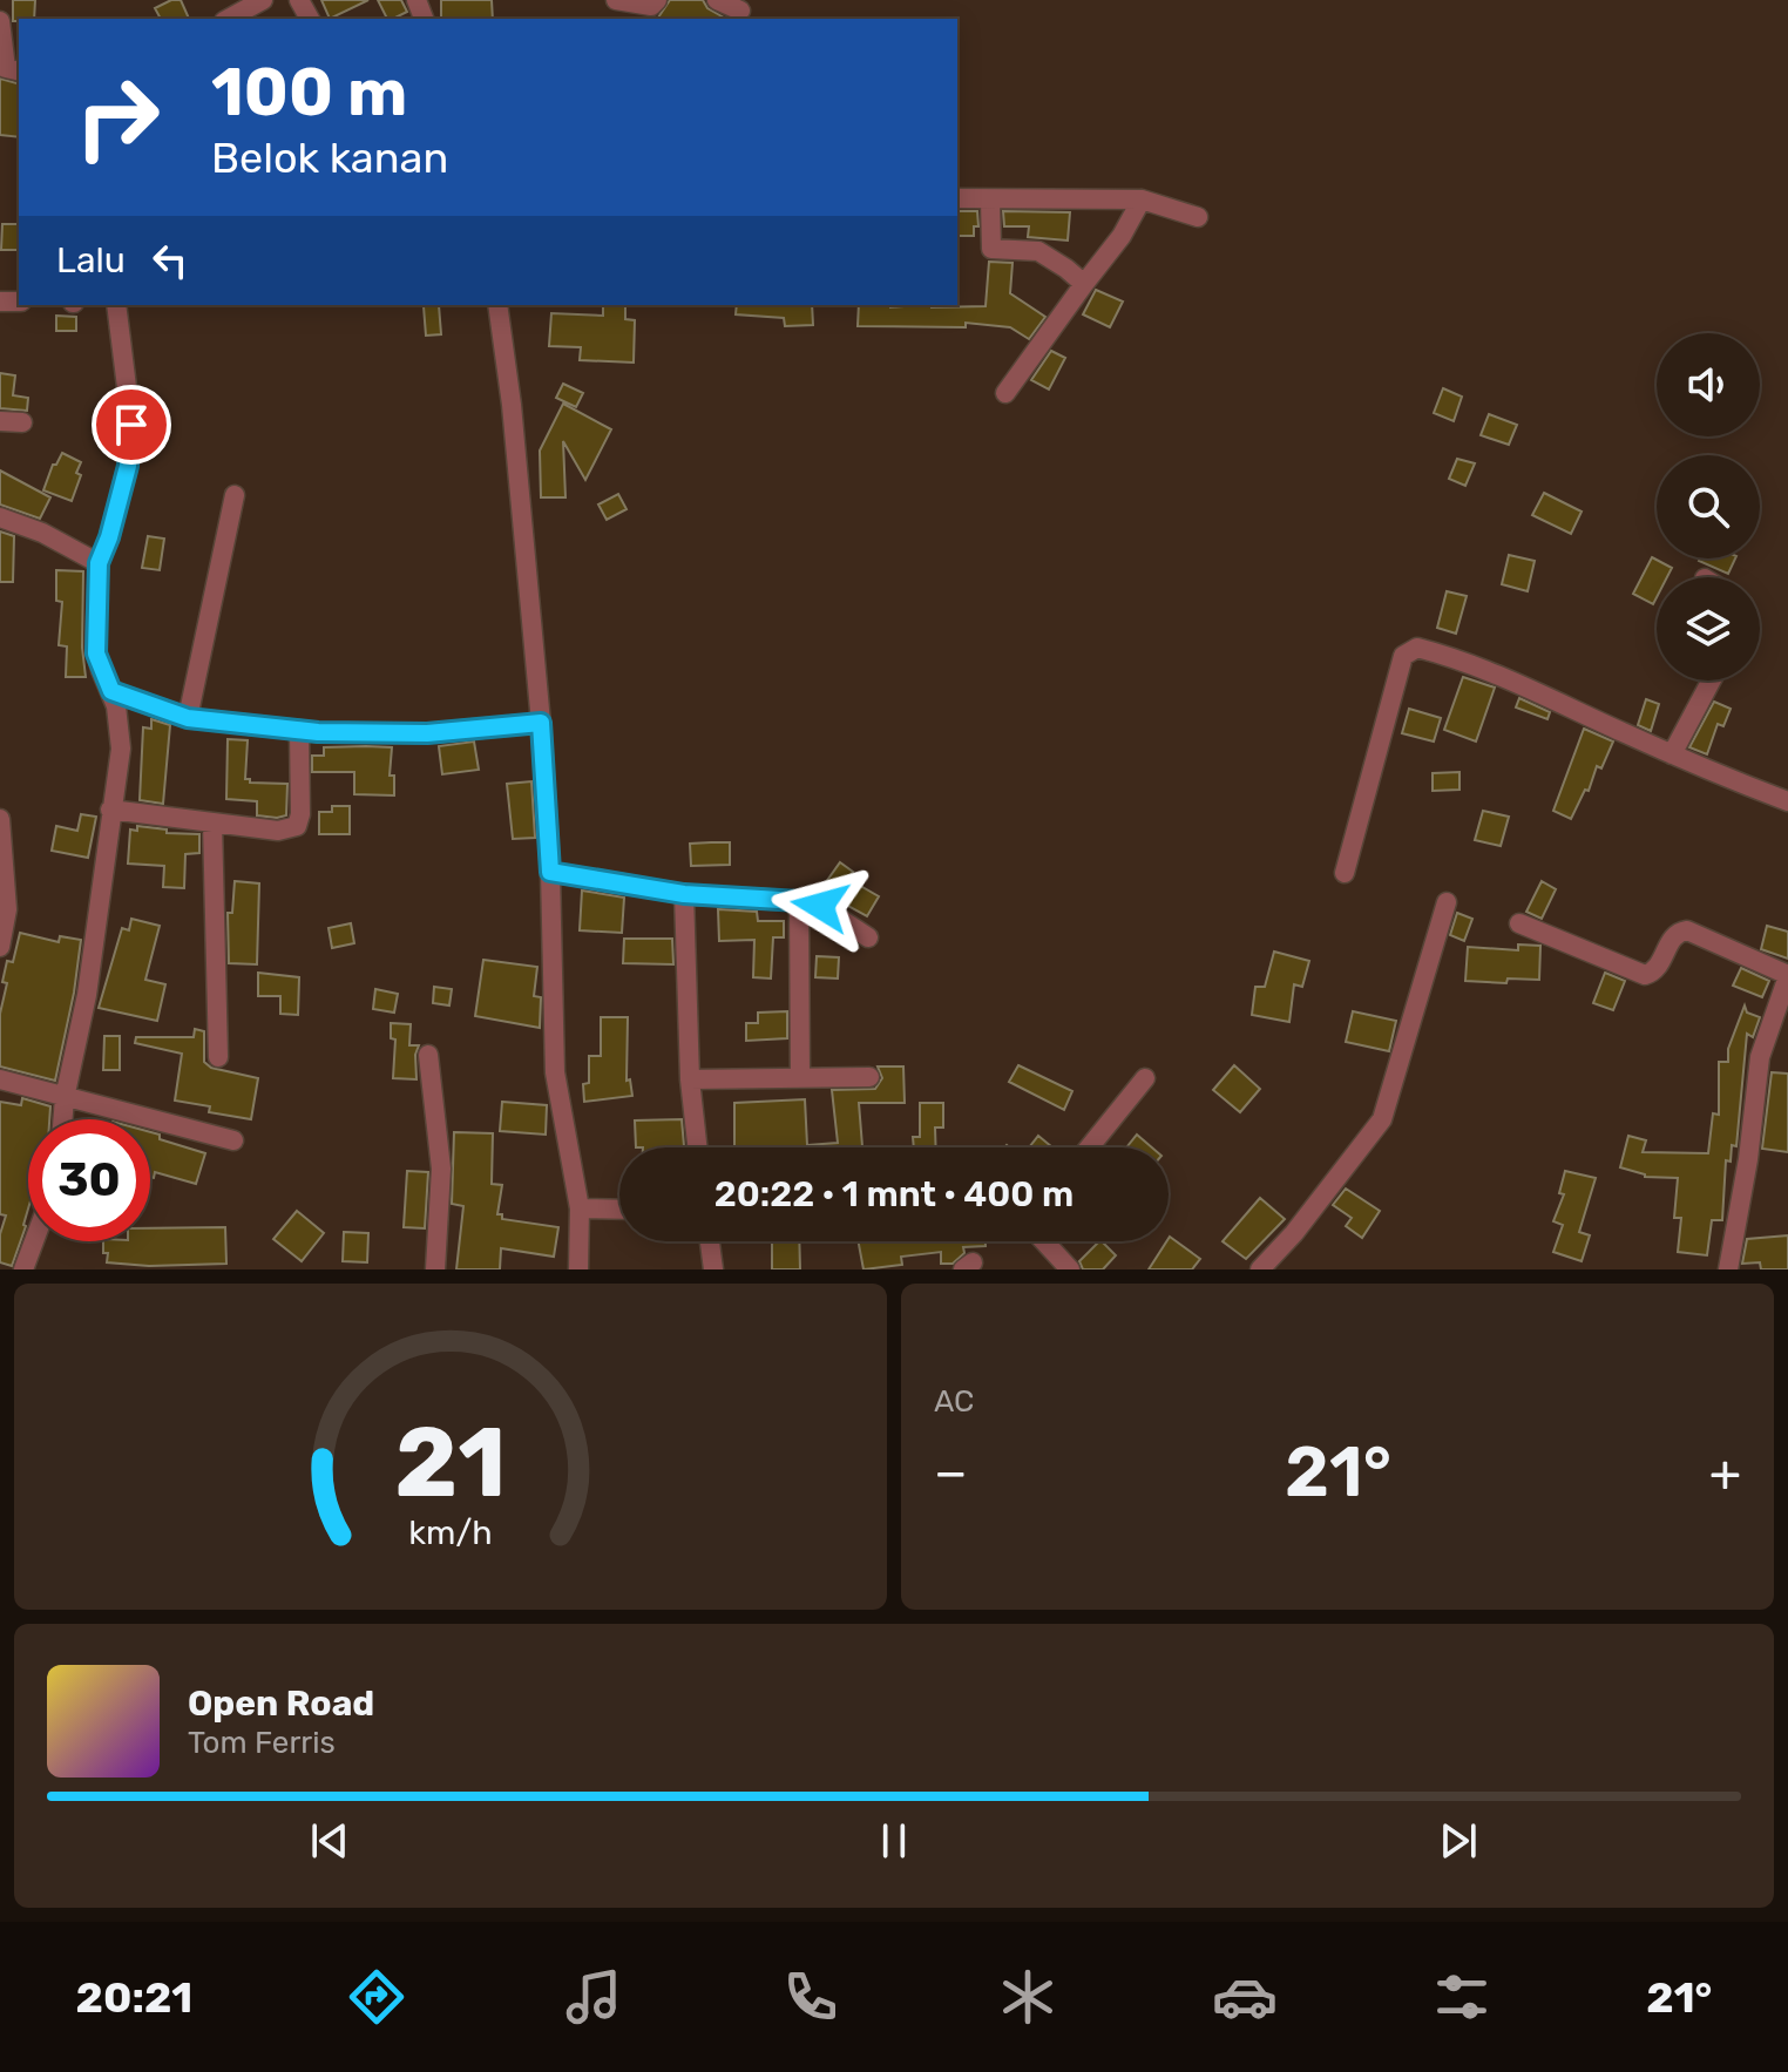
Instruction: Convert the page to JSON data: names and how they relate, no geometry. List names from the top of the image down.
{
  "page": {
    "turn": ["100 m", "Belok kanan"],
    "then": "Lalu",
    "limit": "30",
    "trip": "20:22 · 1 mnt · 400 m",
    "tile": "AC",
    "heat": ["−", "21°", "+"],
    "song": ["Open Road", "Tom Ferris"],
    "tabs": ["20:21", "21°"],
    "gauge": ["21", "km/h"]
  }
}
